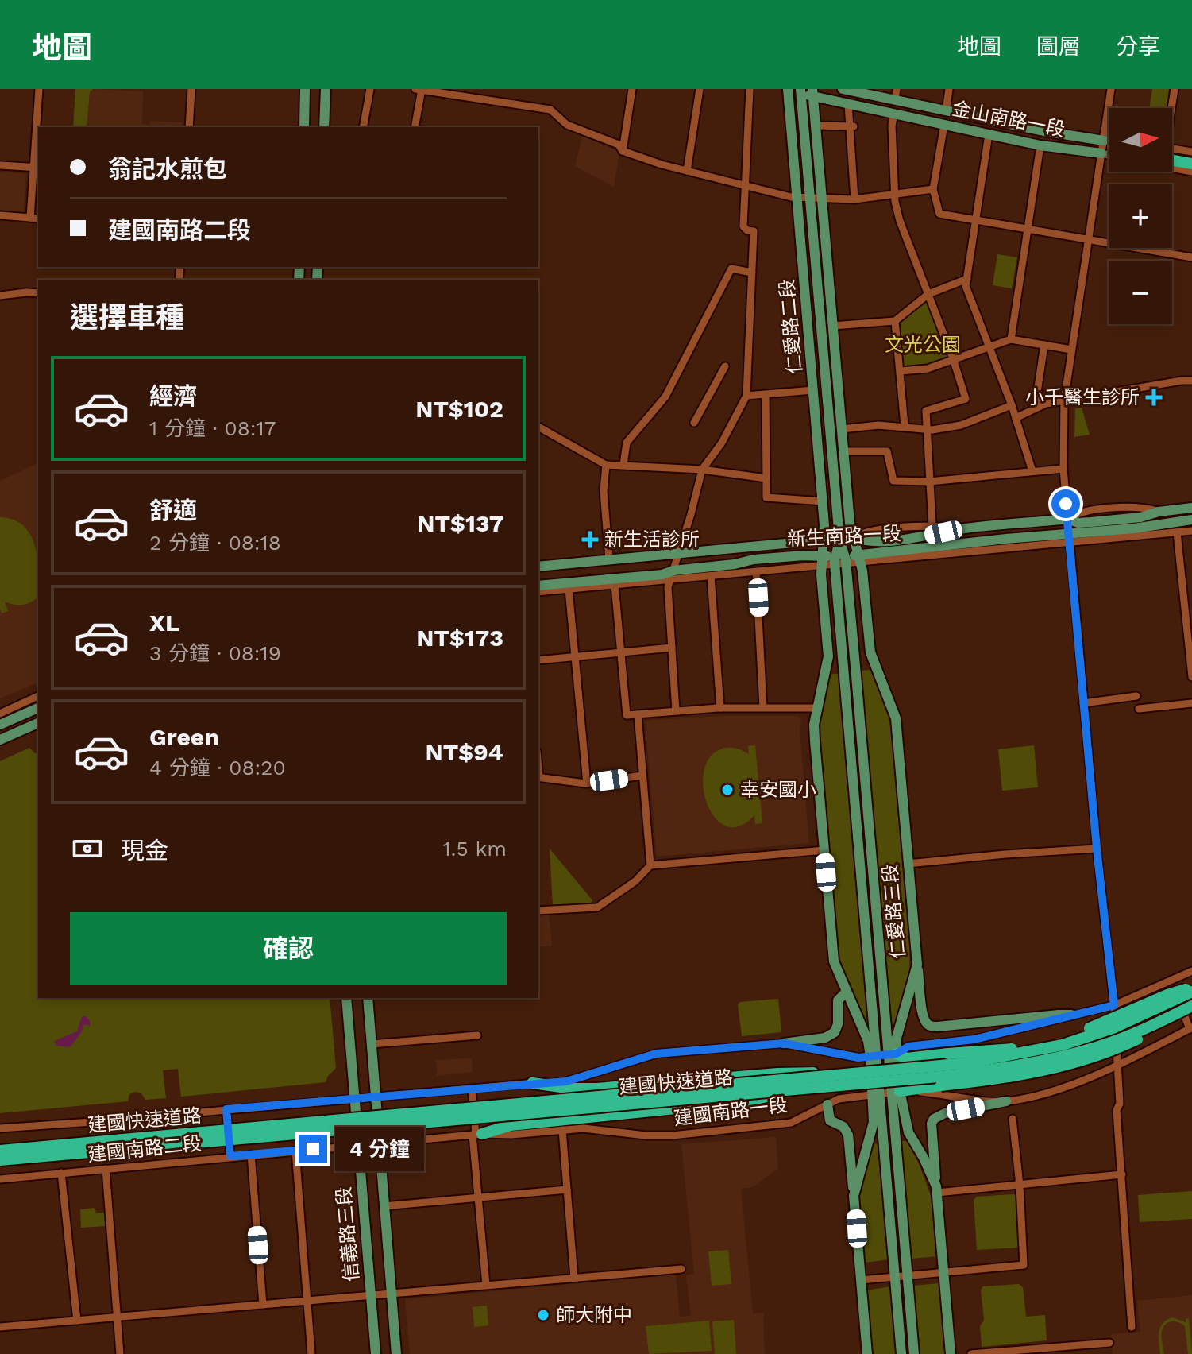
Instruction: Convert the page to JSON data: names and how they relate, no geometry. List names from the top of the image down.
{
  "streets": {
    "highway": ["建國快速道路"],
    "main road": [
      "金山南路一段",
      "仁愛路二段",
      "新生南路一段",
      "仁愛路三段",
      "信義路三段"
    ],
    "street": ["建國南路一段", "建國南路二段"]
  },
  "crossings": [
    ["金山南路一段", "仁愛路二段"],
    ["仁愛路二段", "新生南路一段"],
    ["仁愛路二段", "仁愛路三段"],
    ["新生南路一段", "仁愛路三段"],
    ["仁愛路三段", "建國南路一段"],
    ["建國南路一段", "建國南路二段"],
    ["建國南路一段", "信義路三段"],
    ["建國南路二段", "信義路三段"]
  ],
  "parks": ["文光公園"],
  "places": {
    "health": ["小千醫生診所", "新生活診所"],
    "other": ["幸安國小", "師大附中"]
  },
  "north": "right",
  "page": {
    "header": "地圖",
    "nav": ["地圖", "圖層", "分享"],
    "map_buttons": ["+", "−"],
    "banner": ["翁記水煎包", "建國南路二段"],
    "heading": "選擇車種",
    "list": [
      {
        "name": "經濟",
        "note": "1 分鐘 · 08:17",
        "value": "NT$102"
      },
      {
        "name": "舒適",
        "note": "2 分鐘 · 08:18",
        "value": "NT$137"
      },
      {
        "name": "XL",
        "note": "3 分鐘 · 08:19",
        "value": "NT$173"
      },
      {
        "name": "Green",
        "note": "4 分鐘 · 08:20",
        "value": "NT$94"
      }
    ],
    "pay": ["現金", "1.5 km"],
    "buttons": "確認",
    "bubble": "4 分鐘"
  }
}
